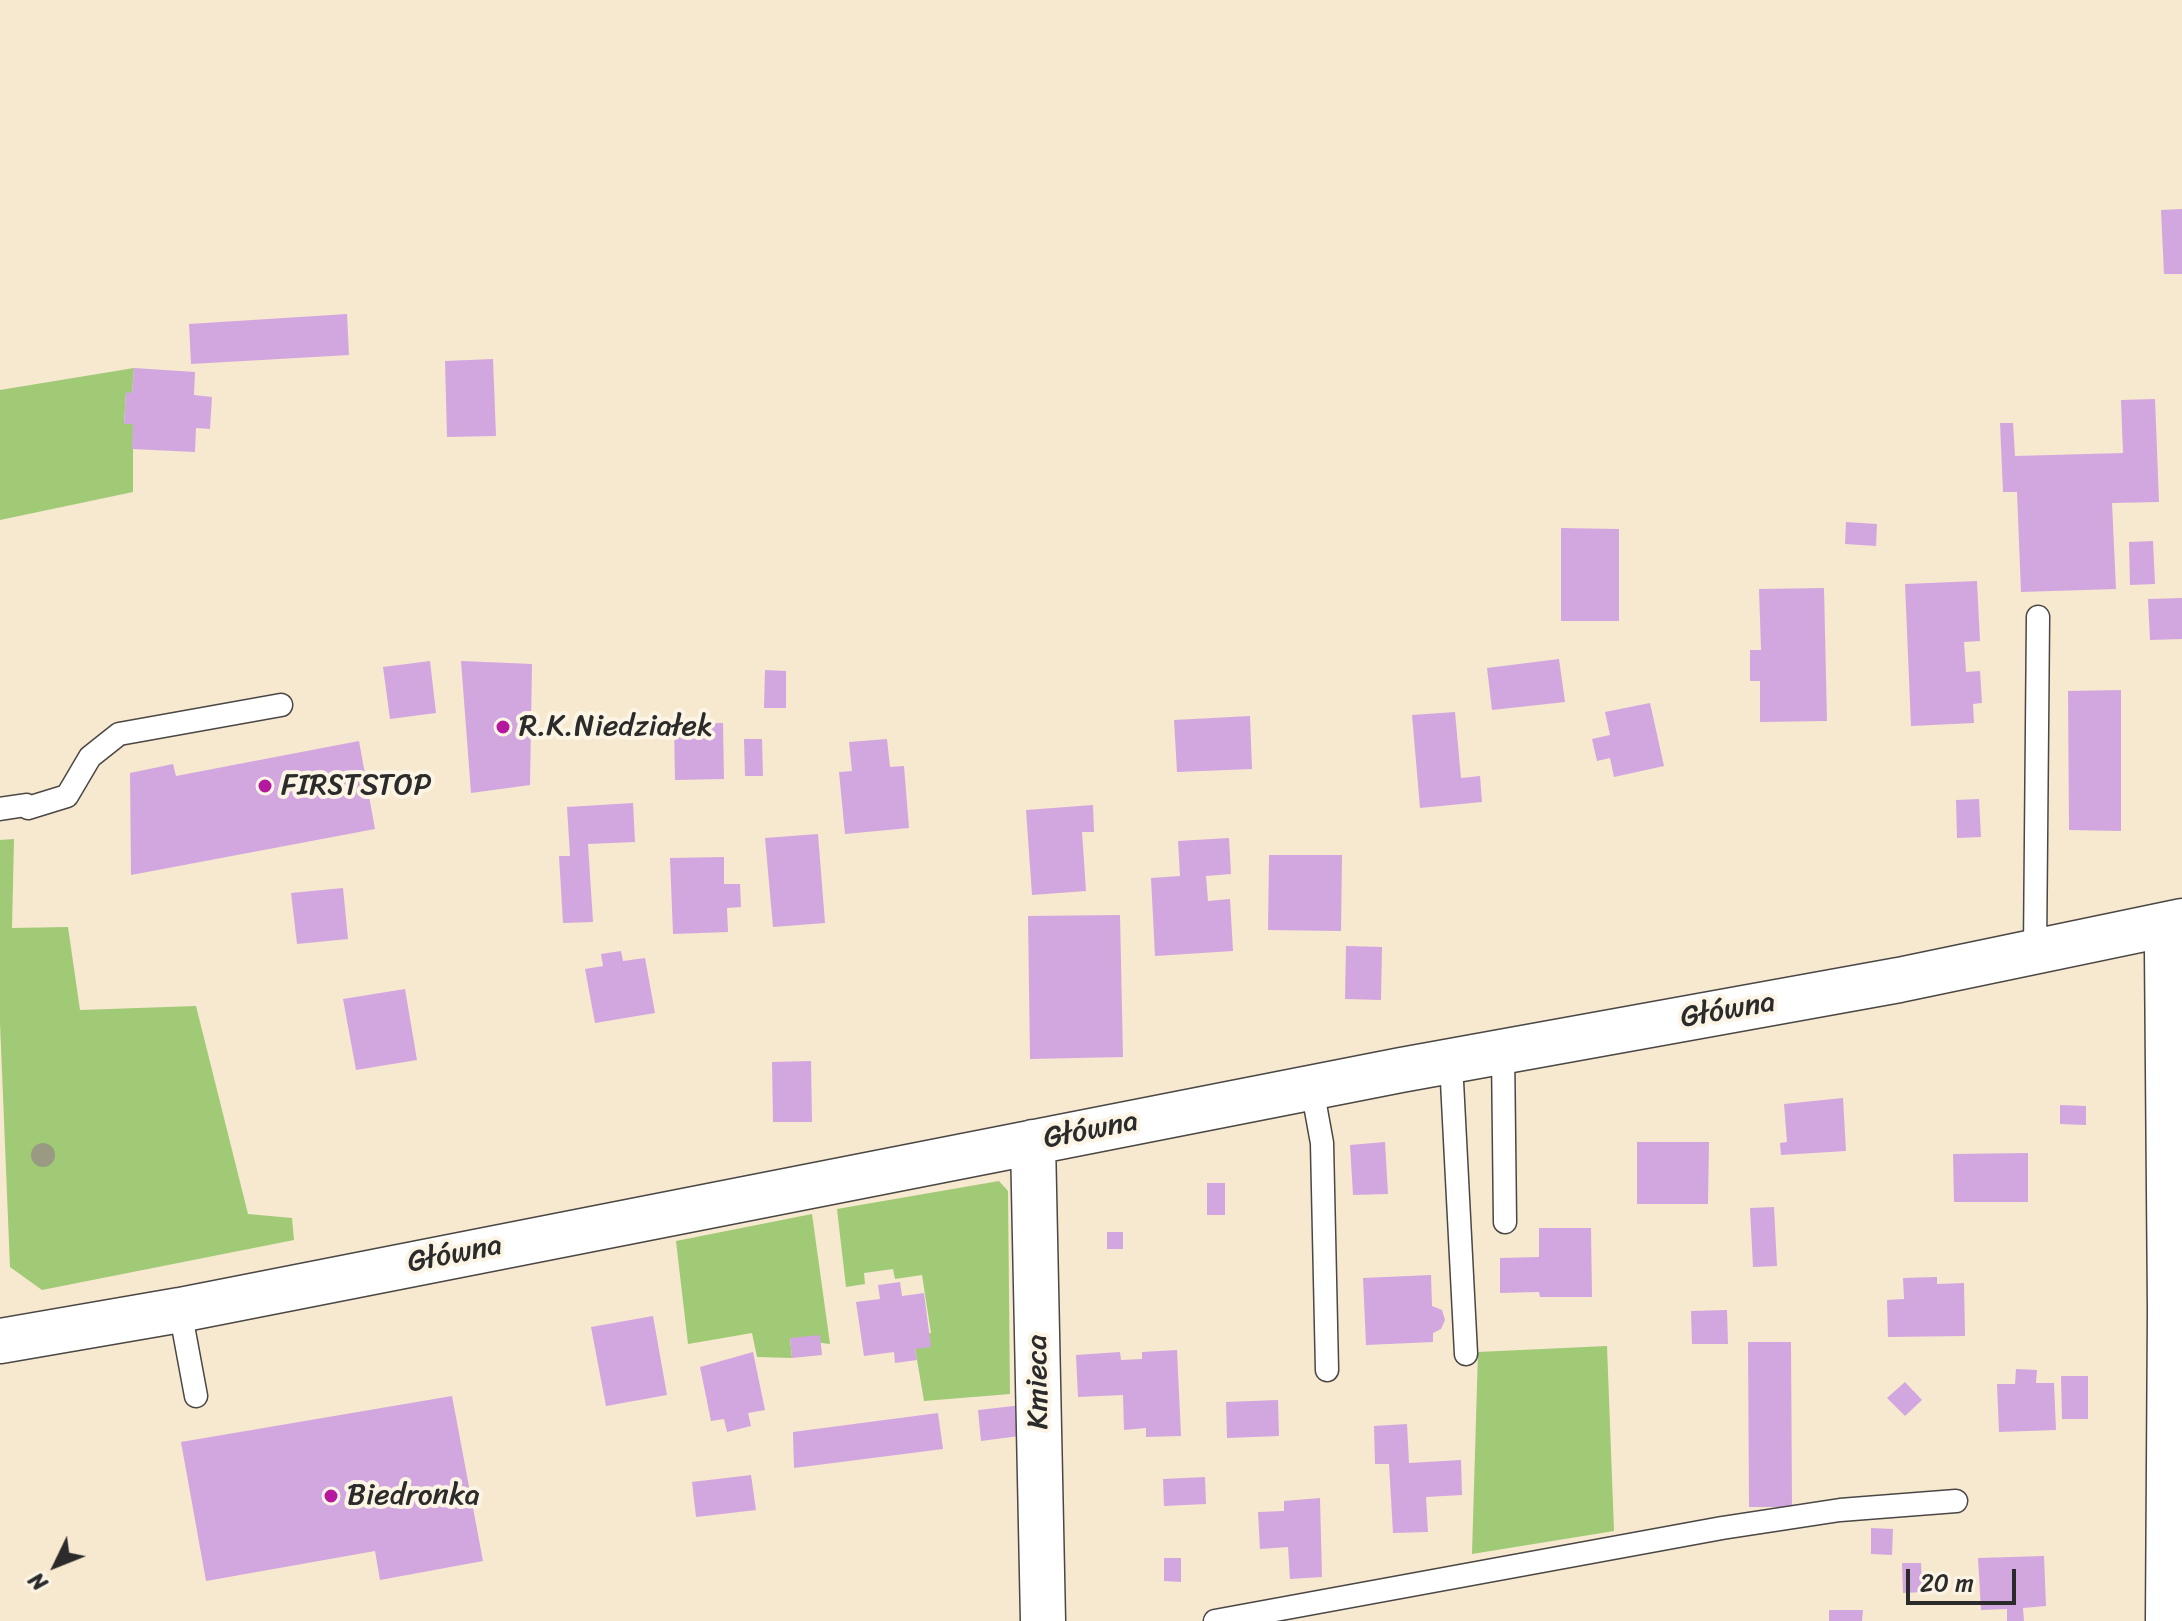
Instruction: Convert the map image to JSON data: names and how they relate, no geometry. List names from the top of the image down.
{
  "streets": {
    "street": ["Główna", "Kmieca"]
  },
  "crossings": [
    ["Główna", "Kmieca"]
  ],
  "places": ["R.K.Niedziałek", "FIRSTSTOP", "Biedronka"],
  "scale_bar": "20 m",
  "north": "bottom left"
}
